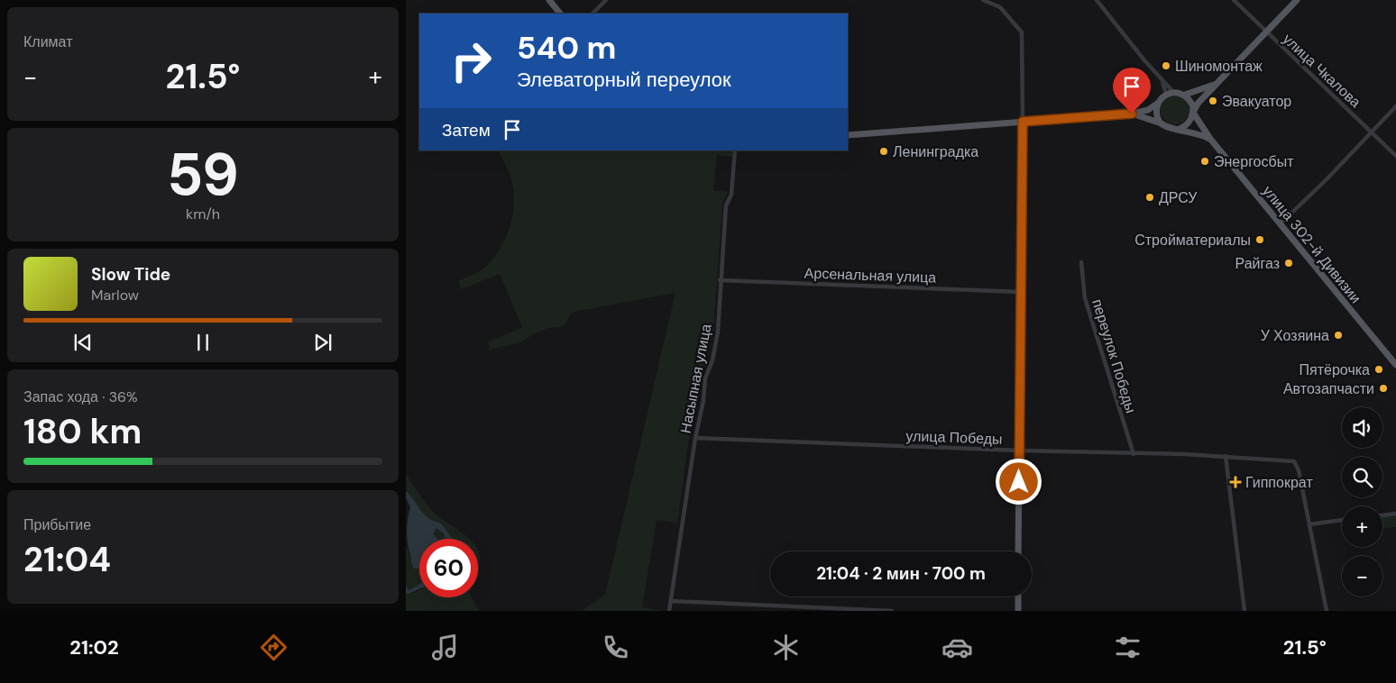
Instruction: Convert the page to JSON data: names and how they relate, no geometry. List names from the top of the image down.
{
  "streets": {
    "main road": ["улица 302-й Дивизии"],
    "street": [
      "улица Чкалова",
      "Арсенальная улица",
      "переулок Победы",
      "Насыпная улица",
      "улица Победы"
    ]
  },
  "crossings": [
    ["Арсенальная улица", "Насыпная улица"],
    ["переулок Победы", "улица Победы"],
    ["Насыпная улица", "улица Победы"]
  ],
  "places": {
    "other": [
      "Шиномонтаж",
      "Эвакуатор",
      "Ленинградка",
      "Энергосбыт",
      "ДРСУ",
      "Стройматериалы",
      "Райгаз",
      "У Хозяина",
      "Пятёрочка",
      "Автозапчасти"
    ],
    "health": ["Гиппократ"]
  },
  "page": {
    "tile": [
      "Климат",
      ["59", "km/h"],
      ["Запас хода · 36%", "180 km"],
      ["Прибытие", "21:04"]
    ],
    "turn": ["540 m", "Элеваторный переулок"],
    "heat": ["−", "21.5°", "+"],
    "then": "Затем",
    "song": ["Slow Tide", "Marlow"],
    "map_buttons": ["+", "−"],
    "limit": "60",
    "trip": "21:04 · 2 мин · 700 m",
    "tabs": ["21:02", "21.5°"]
  }
}
